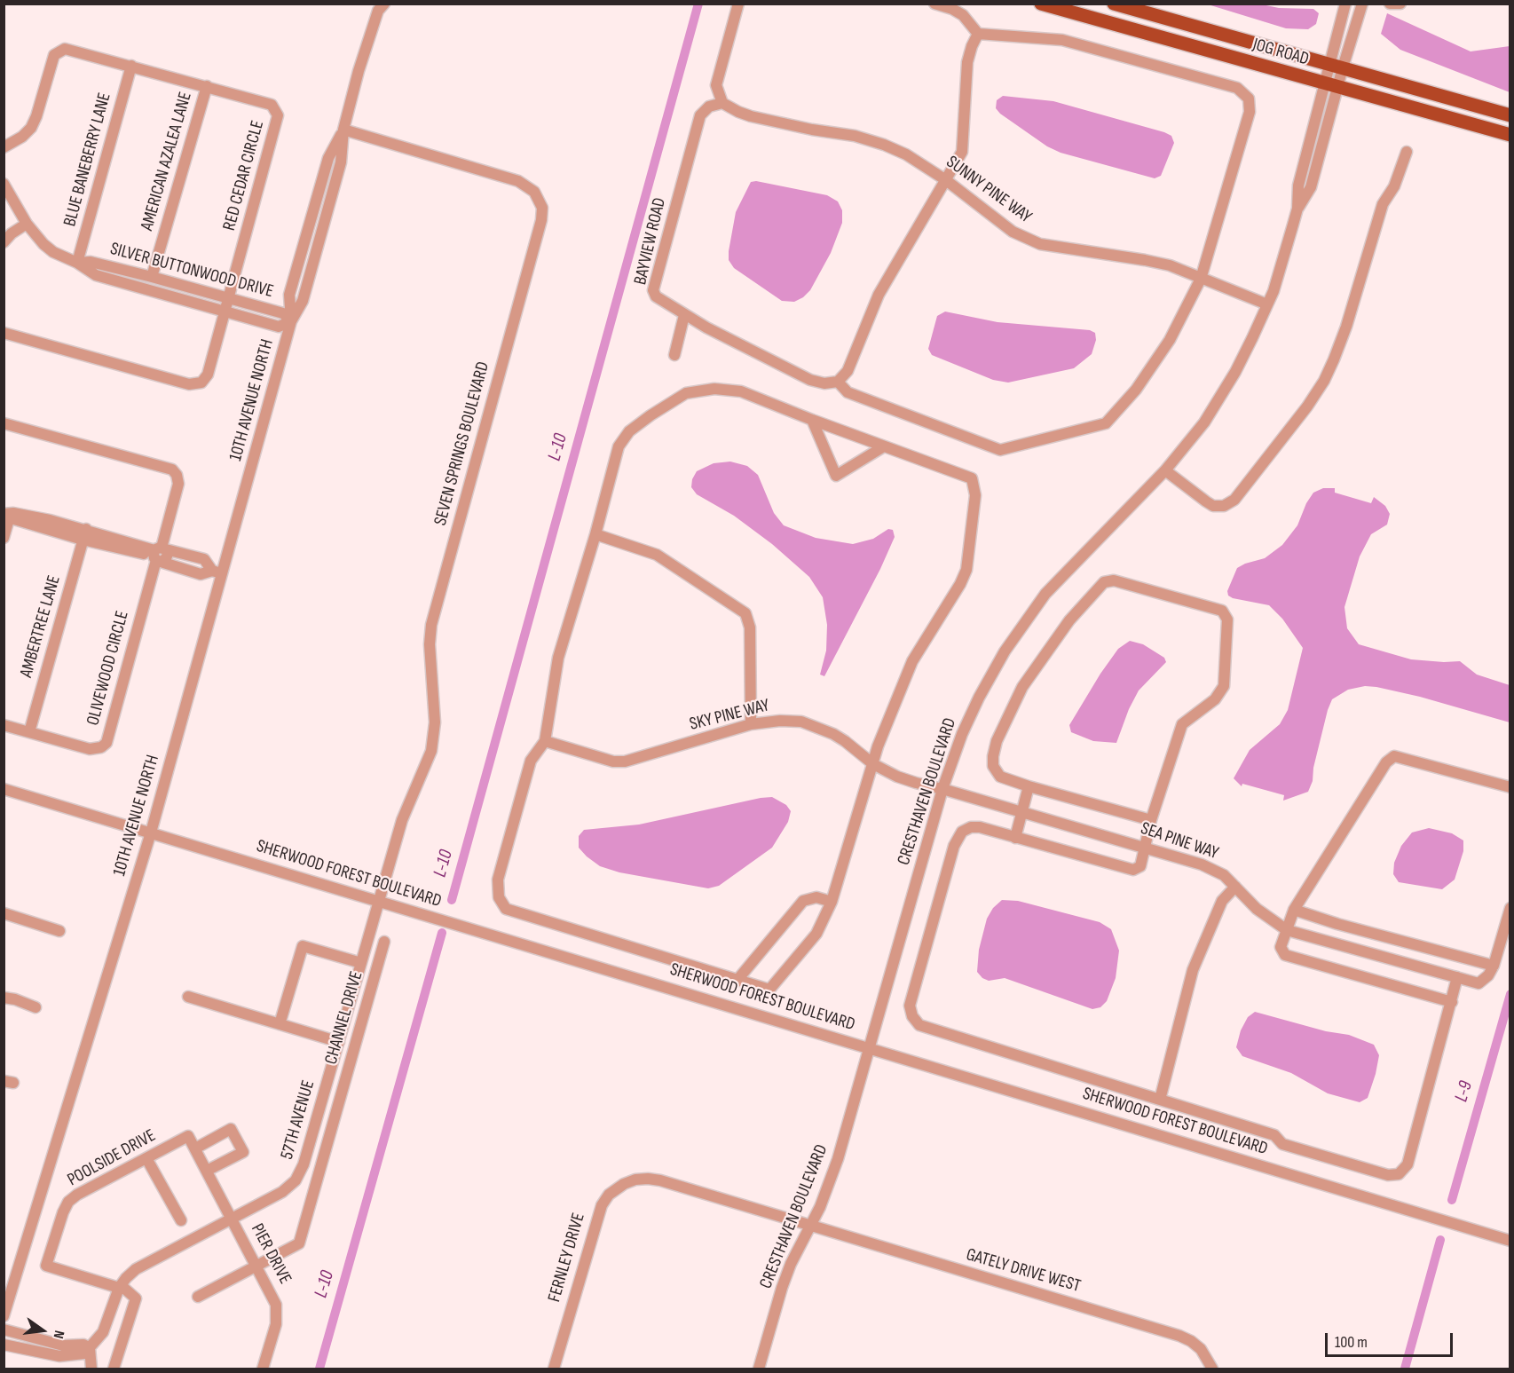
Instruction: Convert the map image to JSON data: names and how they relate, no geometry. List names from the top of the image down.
{
  "streets": {
    "main road": ["JOG ROAD"],
    "street": [
      "BLUE BANEBERRY LANE",
      "AMERICAN AZALEA LANE",
      "RED CEDAR CIRCLE",
      "SUNNY PINE WAY",
      "BAYVIEW ROAD",
      "SILVER BUTTONWOOD DRIVE",
      "10TH AVENUE NORTH",
      "SEVEN SPRINGS BOULEVARD",
      "AMBERTREE LANE",
      "OLIVEWOOD CIRCLE",
      "SKY PINE WAY",
      "CRESTHAVEN BOULEVARD",
      "SEA PINE WAY",
      "SHERWOOD FOREST BOULEVARD",
      "CHANNEL DRIVE",
      "57TH AVENUE",
      "POOLSIDE DRIVE",
      "PIER DRIVE",
      "FERNLEY DRIVE",
      "GATELY DRIVE WEST"
    ]
  },
  "crossings": [
    ["JOG ROAD", "CRESTHAVEN BOULEVARD"],
    ["BLUE BANEBERRY LANE", "RED CEDAR CIRCLE"],
    ["BLUE BANEBERRY LANE", "SILVER BUTTONWOOD DRIVE"],
    ["AMERICAN AZALEA LANE", "RED CEDAR CIRCLE"],
    ["AMERICAN AZALEA LANE", "SILVER BUTTONWOOD DRIVE"],
    ["RED CEDAR CIRCLE", "SILVER BUTTONWOOD DRIVE"],
    ["SUNNY PINE WAY", "BAYVIEW ROAD"],
    ["SUNNY PINE WAY", "CRESTHAVEN BOULEVARD"],
    ["SILVER BUTTONWOOD DRIVE", "10TH AVENUE NORTH"],
    ["10TH AVENUE NORTH", "SEVEN SPRINGS BOULEVARD"],
    ["10TH AVENUE NORTH", "SHERWOOD FOREST BOULEVARD"],
    ["SEVEN SPRINGS BOULEVARD", "SHERWOOD FOREST BOULEVARD"],
    ["SEVEN SPRINGS BOULEVARD", "57TH AVENUE"],
    ["AMBERTREE LANE", "OLIVEWOOD CIRCLE"],
    ["SKY PINE WAY", "CRESTHAVEN BOULEVARD"],
    ["SKY PINE WAY", "SEA PINE WAY"],
    ["CRESTHAVEN BOULEVARD", "SEA PINE WAY"],
    ["CRESTHAVEN BOULEVARD", "SHERWOOD FOREST BOULEVARD"],
    ["CRESTHAVEN BOULEVARD", "GATELY DRIVE WEST"],
    ["SHERWOOD FOREST BOULEVARD", "57TH AVENUE"],
    ["CHANNEL DRIVE", "PIER DRIVE"],
    ["57TH AVENUE", "POOLSIDE DRIVE"],
    ["57TH AVENUE", "PIER DRIVE"],
    ["FERNLEY DRIVE", "GATELY DRIVE WEST"]
  ],
  "water": ["L-10", "L-9"],
  "scale_bar": "100 m",
  "north": "right"
}
